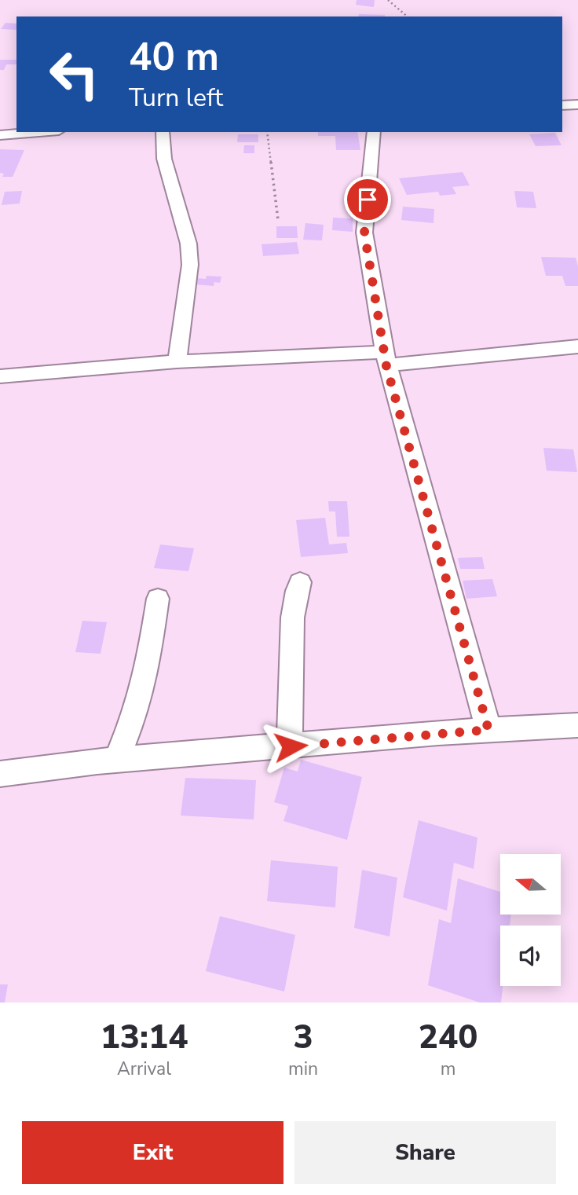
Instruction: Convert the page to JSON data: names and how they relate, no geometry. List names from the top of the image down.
{
  "north": "left",
  "page": {
    "turn": ["40 m", "Turn left"],
    "eta": [
      "13:14",
      "Arrival",
      "3",
      "min",
      "240",
      "m"
    ],
    "buttons": ["Exit", "Share"]
  }
}
